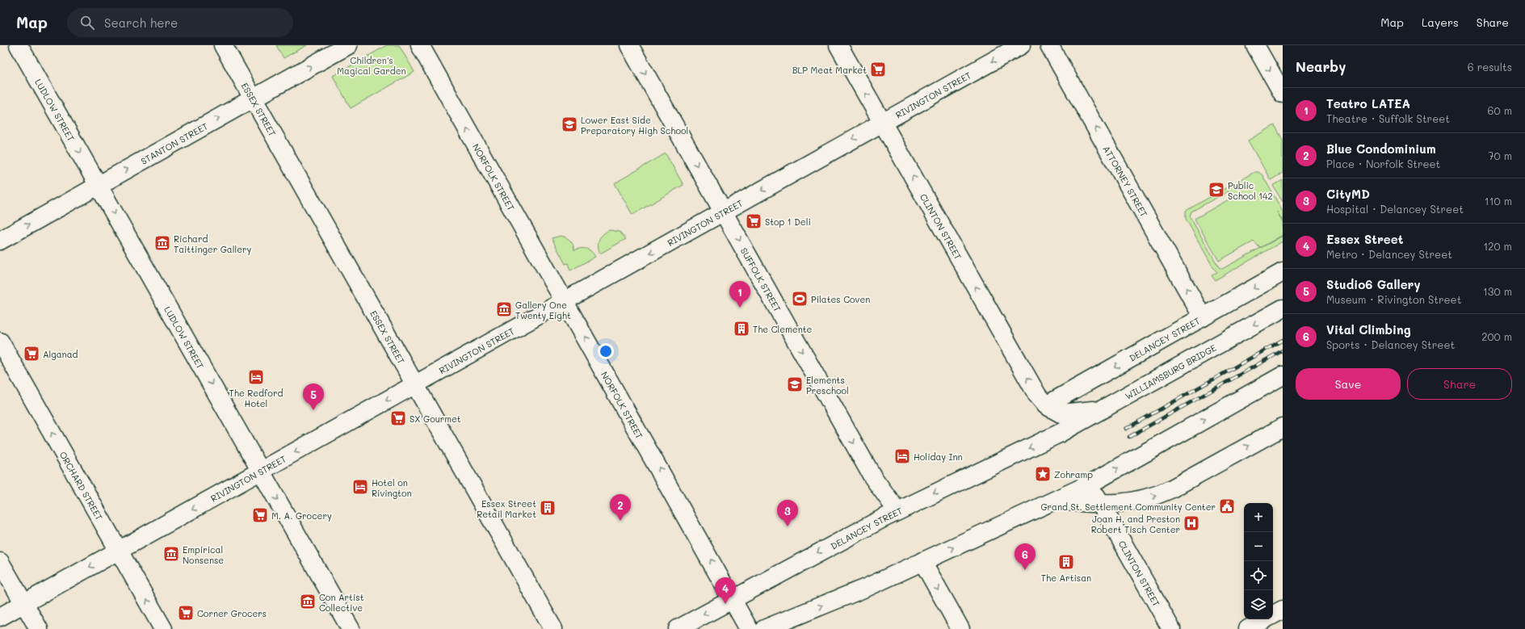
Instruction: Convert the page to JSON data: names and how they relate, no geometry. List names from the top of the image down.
{
  "streets": {
    "main road": [
      "RIVINGTON STREET",
      "ESSEX STREET",
      "LUDLOW STREET",
      "STANTON STREET",
      "NORFOLK STREET",
      "ATTORNEY STREET",
      "CLINTON STREET",
      "SUFFOLK STREET",
      "DELANCEY STREET",
      "WILLIAMSBURG BRIDGE",
      "ORCHARD STREET"
    ]
  },
  "crossings": [
    ["RIVINGTON STREET", "ESSEX STREET"],
    ["RIVINGTON STREET", "LUDLOW STREET"],
    ["RIVINGTON STREET", "NORFOLK STREET"],
    ["RIVINGTON STREET", "CLINTON STREET"],
    ["RIVINGTON STREET", "SUFFOLK STREET"],
    ["RIVINGTON STREET", "ORCHARD STREET"],
    ["ESSEX STREET", "STANTON STREET"],
    ["LUDLOW STREET", "STANTON STREET"],
    ["NORFOLK STREET", "DELANCEY STREET"],
    ["ATTORNEY STREET", "DELANCEY STREET"],
    ["CLINTON STREET", "DELANCEY STREET"],
    ["SUFFOLK STREET", "DELANCEY STREET"],
    ["DELANCEY STREET", "WILLIAMSBURG BRIDGE"]
  ],
  "one_way": [
    "RIVINGTON STREET",
    "LUDLOW STREET",
    "STANTON STREET",
    "NORFOLK STREET",
    "ATTORNEY STREET",
    "CLINTON STREET",
    "SUFFOLK STREET",
    "ORCHARD STREET"
  ],
  "parks": ["Children's Magical Garden"],
  "places": {
    "supermarket": [
      "BLP Meat Market",
      "Stop 1 Deli",
      "Alganad",
      "SX Gourmet",
      "M. A. Grocery",
      "Corner Grocers"
    ],
    "school or university": ["Lower East Side Preparatory High School", "Public School 142", "Elements Preschool"],
    "museum": [
      "Richard Taittinger Gallery",
      "Gallery One Twenty Eight",
      "Empirical Nonsense",
      "Con Artist Collective"
    ],
    "sports": ["Pilates Coven"],
    "building": ["The Clemente", "Essex Street Retail Market", "The Artisan"],
    "hotel": ["The Redford Hotel", "Holiday Inn", "Hotel on Rivington"],
    "place": ["Zohramp"],
    "public building": ["Grand St. Settlement Community Center"],
    "hospital": ["Joan H. and Preston Robert Tisch Center"]
  },
  "page": {
    "header": "Map",
    "search": "Search here",
    "nav": ["Map", "Layers", "Share"],
    "heading": ["Nearby", "6 results"],
    "list": [
      {
        "mark": "1",
        "name": "Teatro LATEA",
        "note": "Theatre · Suffolk Street",
        "value": "60 m"
      },
      {
        "mark": "2",
        "name": "Blue Condominium",
        "note": "Place · Norfolk Street",
        "value": "70 m"
      },
      {
        "mark": "3",
        "name": "CityMD",
        "note": "Hospital · Delancey Street",
        "value": "110 m"
      },
      {
        "mark": "4",
        "name": "Essex Street",
        "note": "Metro · Delancey Street",
        "value": "120 m"
      },
      {
        "mark": "5",
        "name": "Studio6 Gallery",
        "note": "Museum · Rivington Street",
        "value": "130 m"
      },
      {
        "mark": "6",
        "name": "Vital Climbing",
        "note": "Sports · Delancey Street",
        "value": "200 m"
      }
    ],
    "pins": [
      "1",
      "5",
      "2",
      "3",
      "6",
      "4"
    ],
    "buttons": ["Save", "Share"],
    "map_buttons": ["+", "−"]
  }
}
